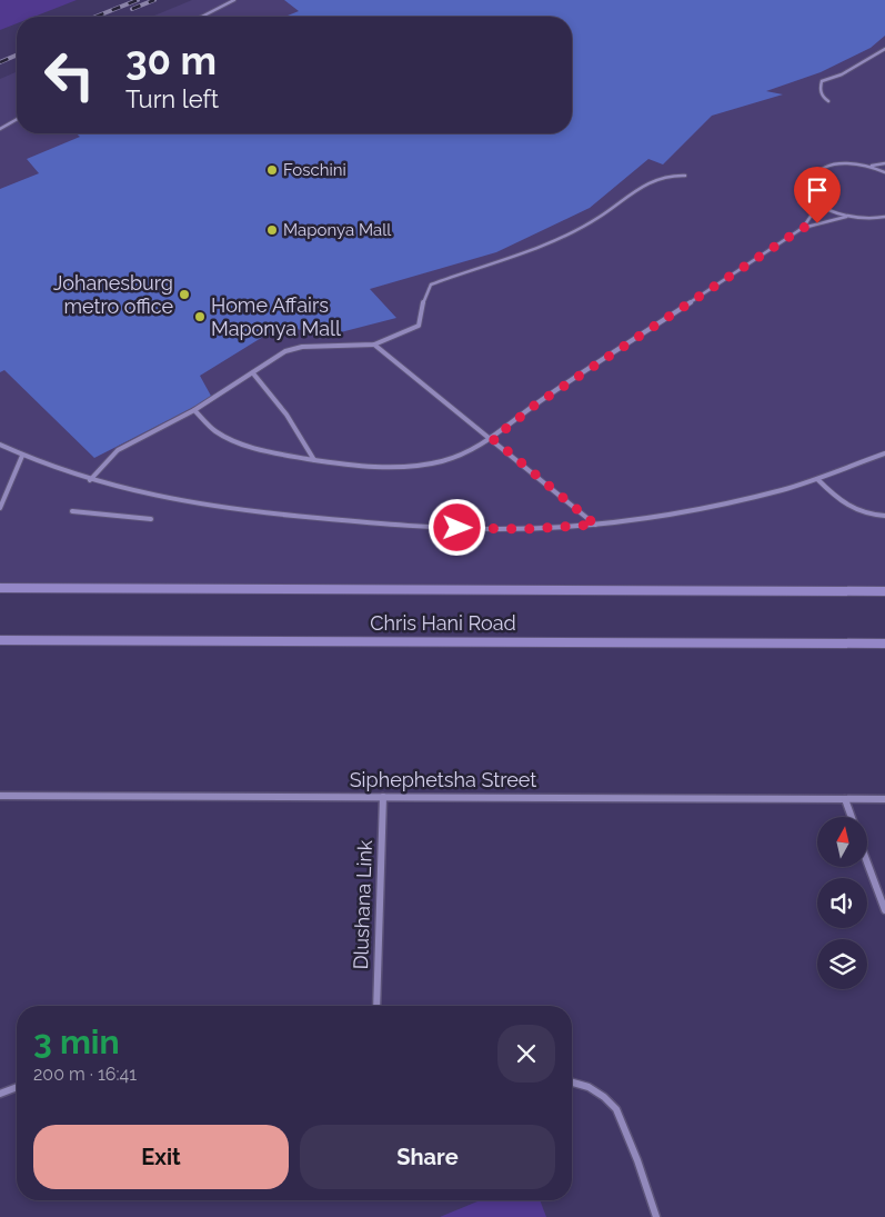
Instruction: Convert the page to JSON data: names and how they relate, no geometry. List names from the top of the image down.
{
  "streets": {
    "main road": ["Chris Hani Road"],
    "street": ["Siphephetsha Street", "Dlushana Link"]
  },
  "crossings": [
    ["Siphephetsha Street", "Dlushana Link"]
  ],
  "places": [
    "Foschini",
    "Maponya Mall",
    "Johanesburg metro office",
    "Home Affairs Maponya Mall"
  ],
  "north": "top",
  "page": {
    "turn": ["30 m", "Turn left"],
    "heading": ["3 min", "200 m · 16:41"],
    "buttons": ["Exit", "Share"]
  }
}
